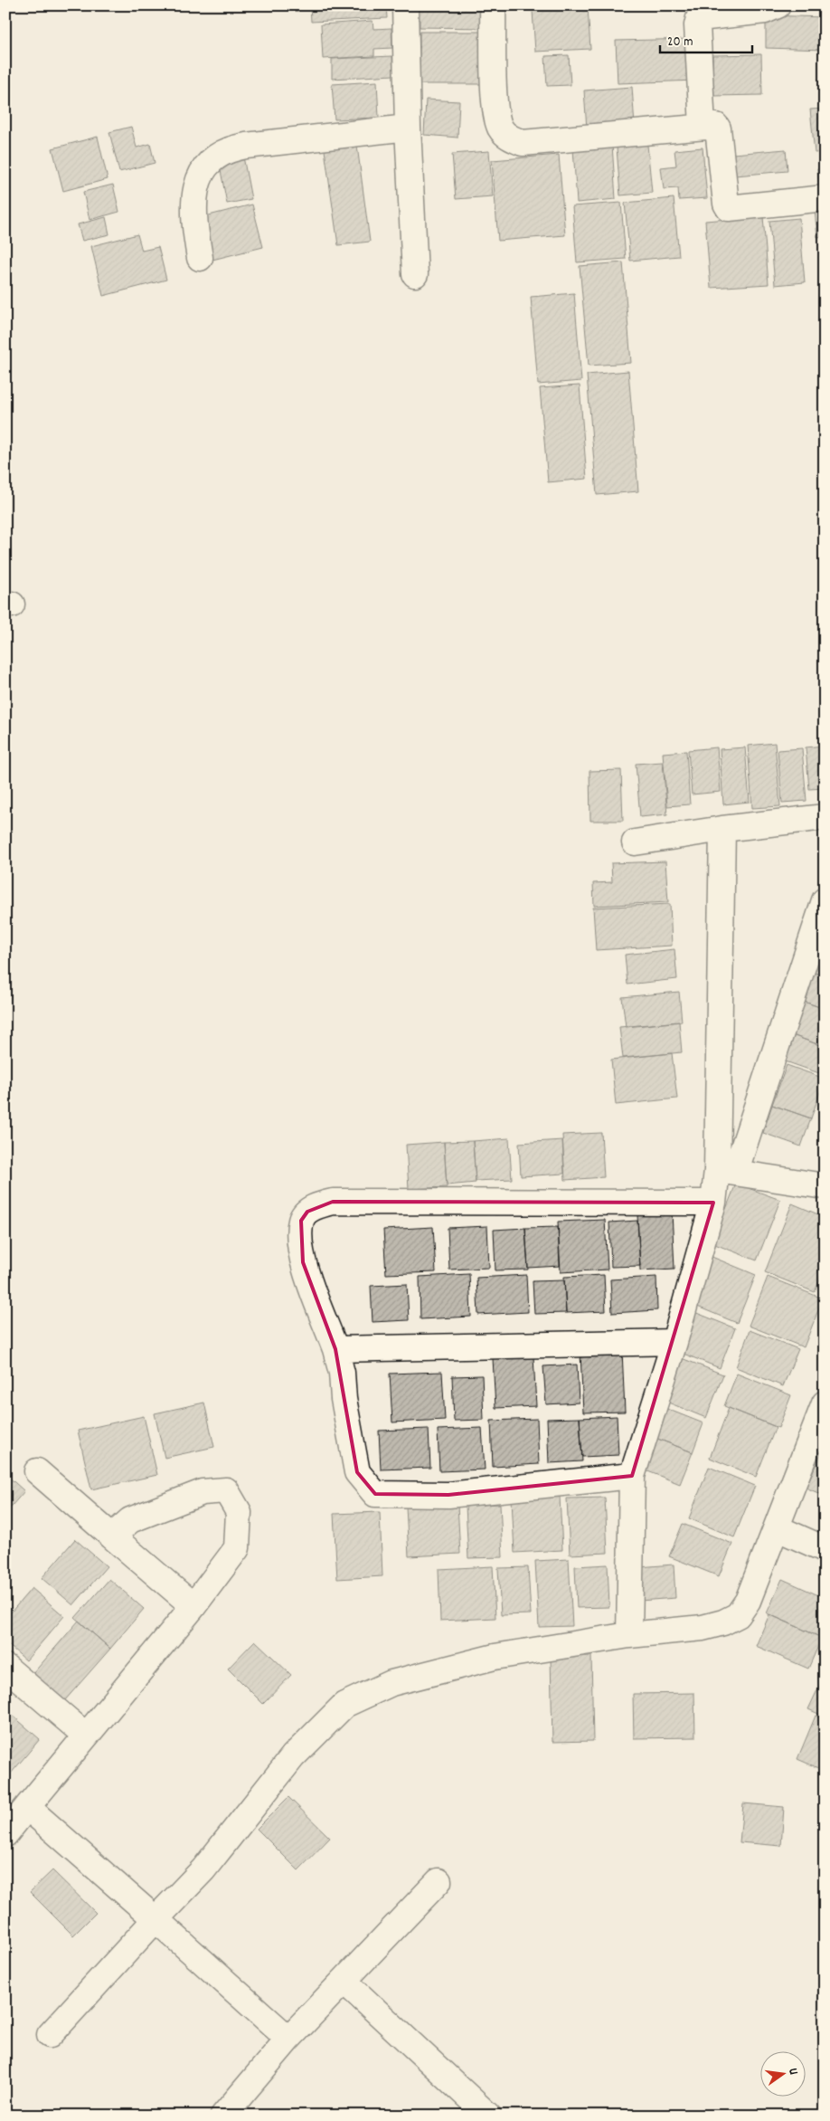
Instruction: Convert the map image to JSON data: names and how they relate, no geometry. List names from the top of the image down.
{
  "scale_bar": "20 m",
  "north": "right"
}
